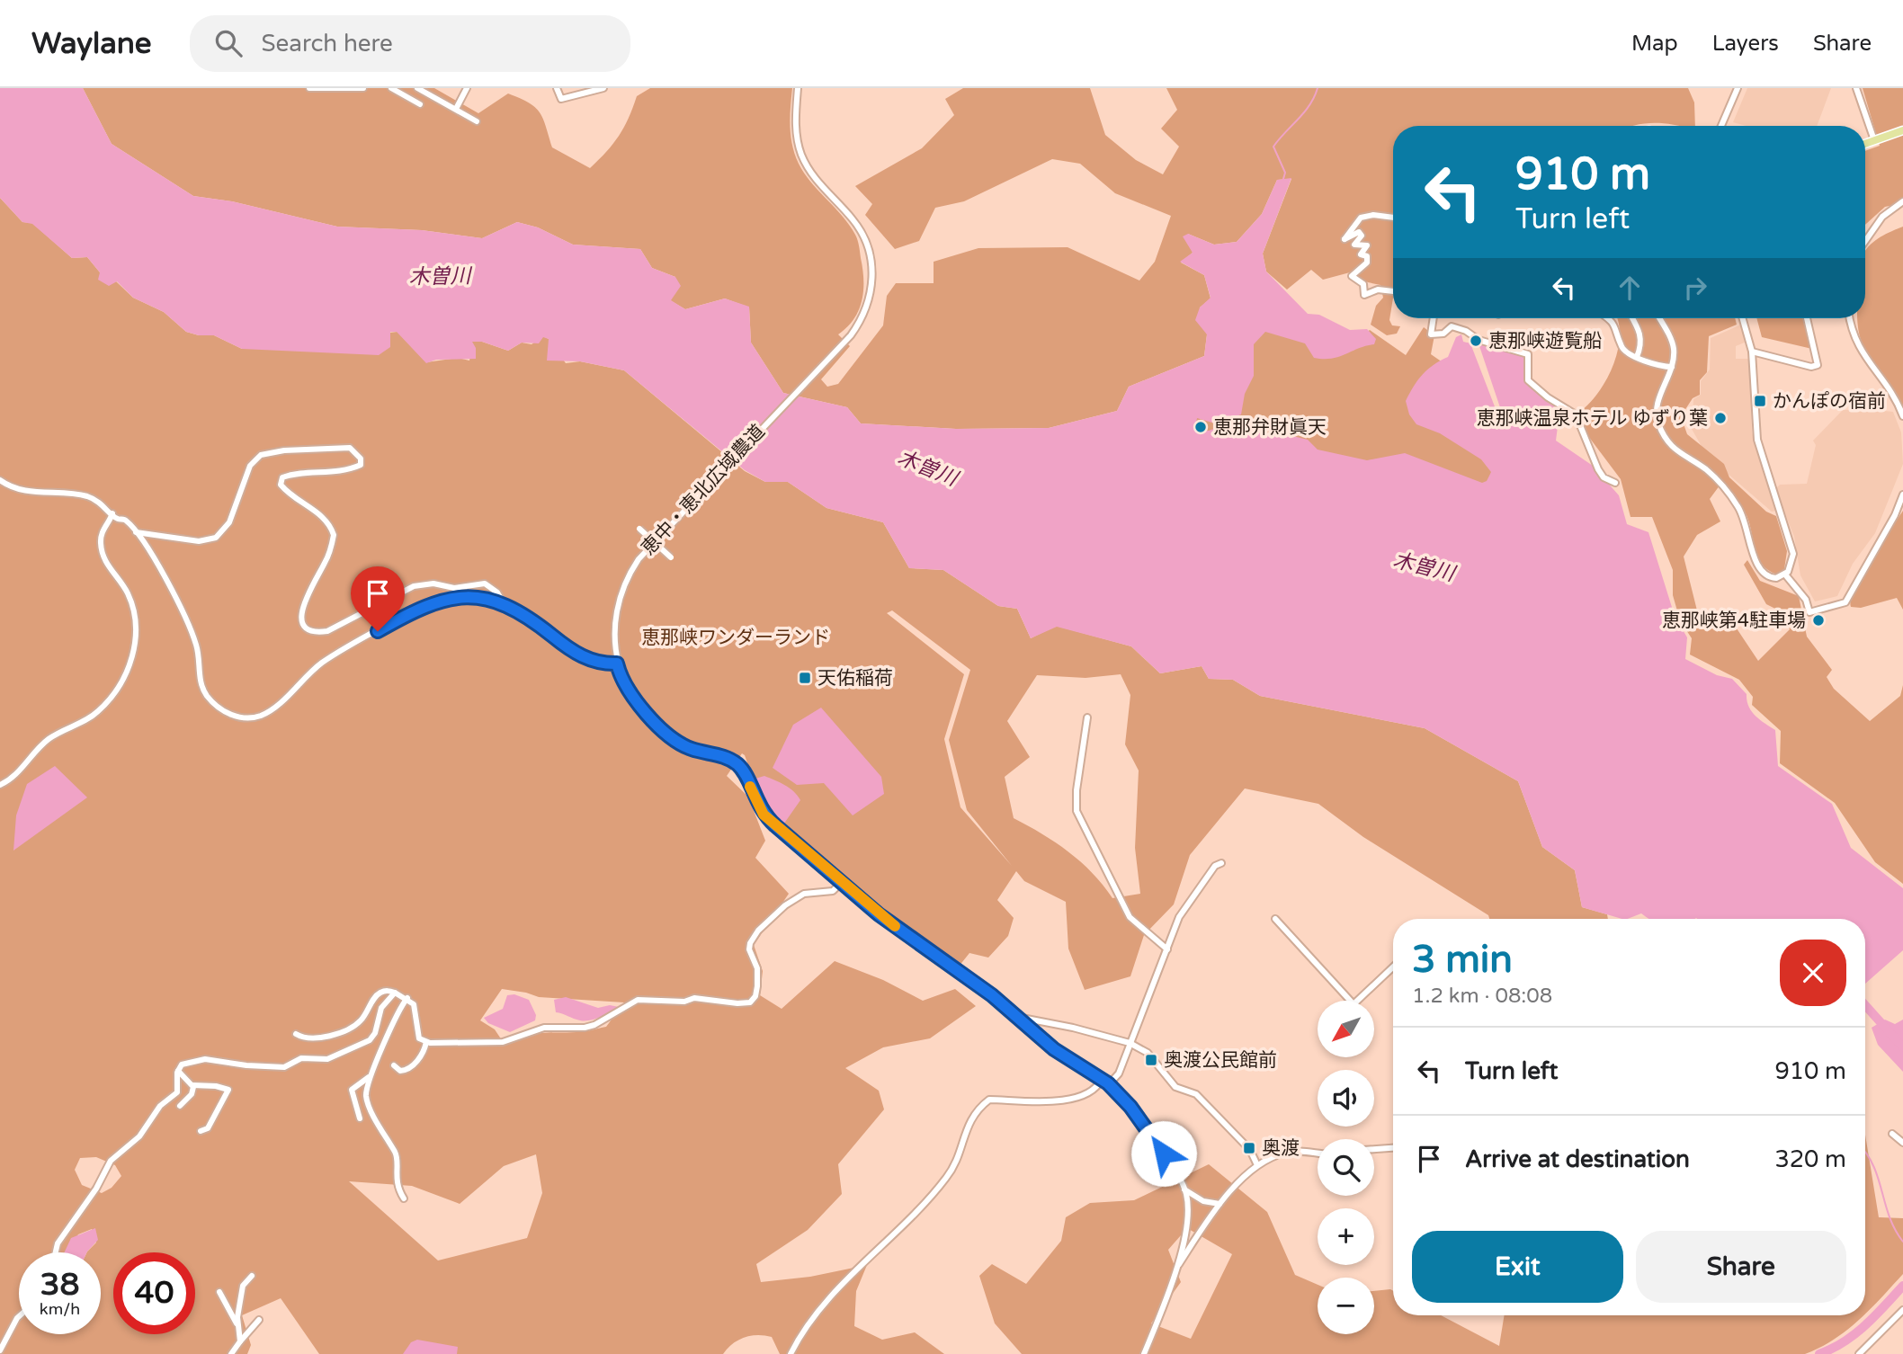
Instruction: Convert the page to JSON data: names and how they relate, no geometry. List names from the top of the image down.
{
  "streets": {
    "street": ["恵中・恵北広域農道"]
  },
  "water": ["木曽川"],
  "parks": ["恵那峡ワンダーランド"],
  "places": {
    "other": [
      "恵那峡遊覧船",
      "恵那峡温泉ホテル ゆずり葉",
      "恵那弁財眞天",
      "恵那峡第4駐車場"
    ],
    "transit": [
      "かんぽの宿前",
      "天佑稲荷",
      "奥渡公民館前",
      "奥渡"
    ]
  },
  "north": "bottom left",
  "page": {
    "header": "Waylane",
    "search": "Search here",
    "nav": ["Map", "Layers", "Share"],
    "turn": ["910 m", "Turn left"],
    "heading": ["3 min", "1.2 km · 08:08"],
    "map_buttons": ["+", "−"],
    "list": [
      {
        "name": "Turn left",
        "value": "910 m"
      },
      {
        "name": "Arrive at destination",
        "value": "320 m"
      }
    ],
    "buttons": ["Exit", "Share"],
    "speed": "38 km/h",
    "limit": "40"
  }
}
